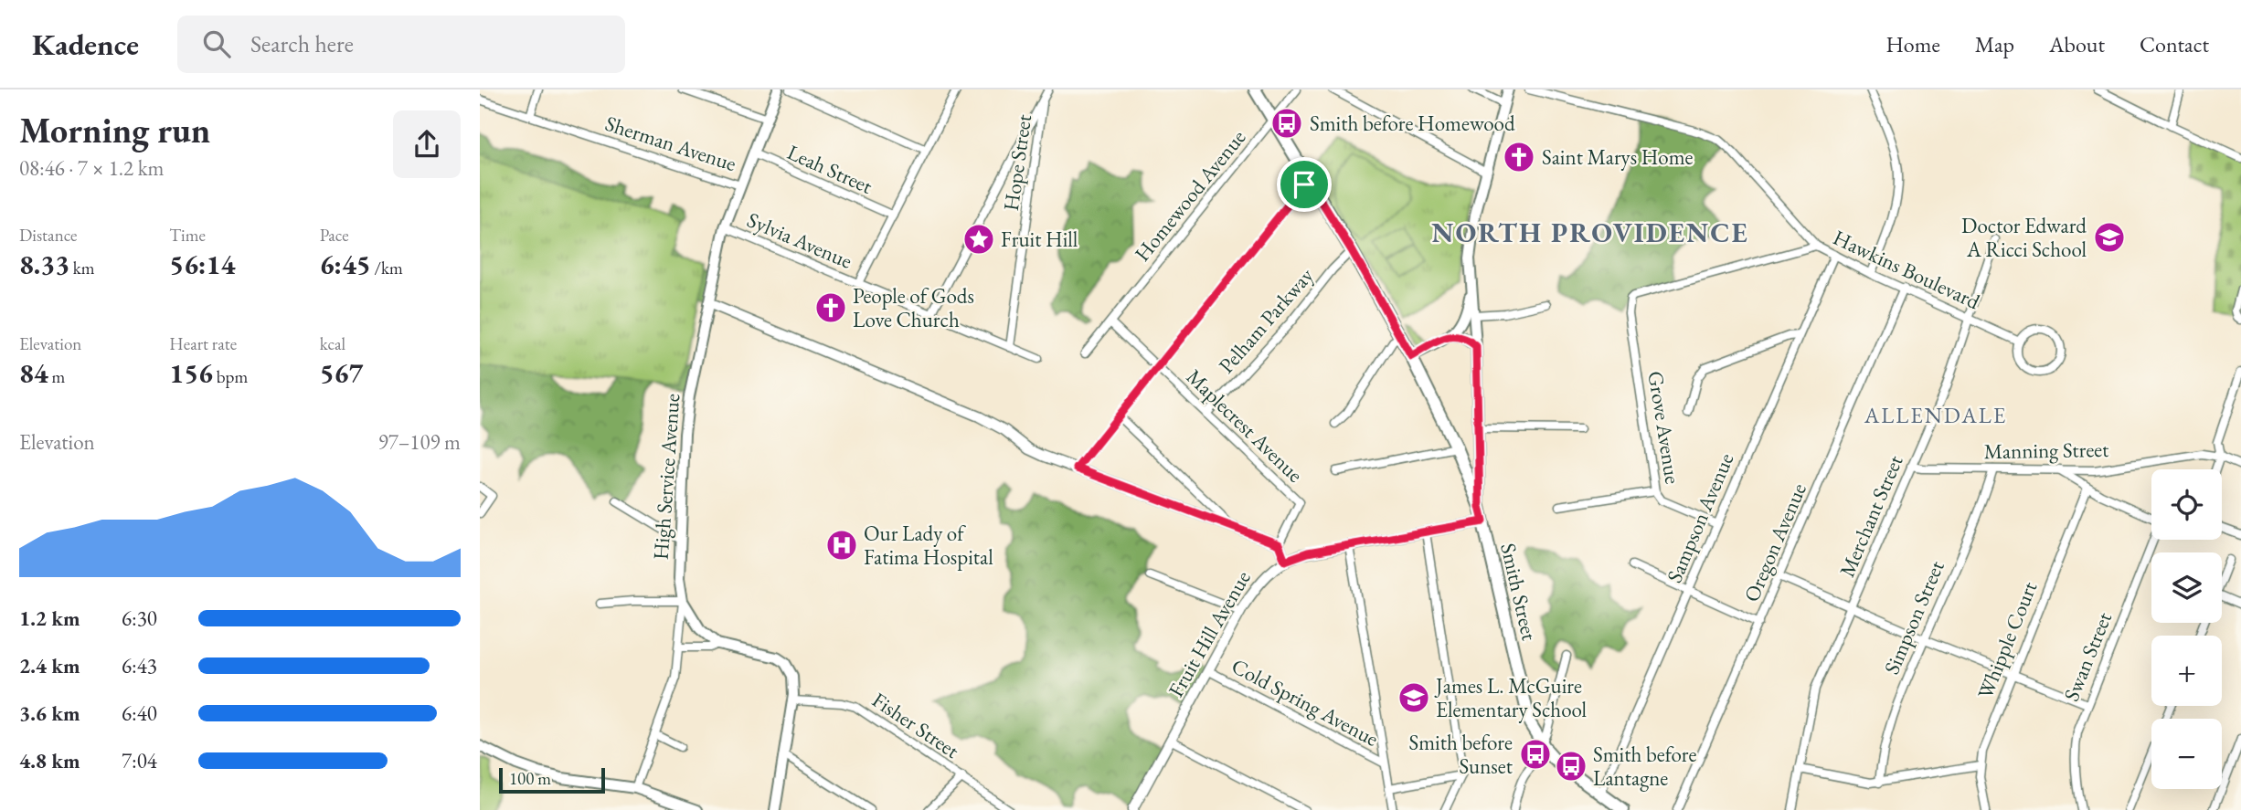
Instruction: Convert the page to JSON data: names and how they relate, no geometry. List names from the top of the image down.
{
  "streets": {
    "main road": ["High Service Avenue", "Smith Street"],
    "street": [
      "Sherman Avenue",
      "Hope Street",
      "Leah Street",
      "Homewood Avenue",
      "Sylvia Avenue",
      "Hawkins Boulevard",
      "Pelham Parkway",
      "Maplecrest Avenue",
      "Grove Avenue",
      "Manning Street",
      "Merchant Street",
      "Sampson Avenue",
      "Oregon Avenue",
      "Simpson Street",
      "Fruit Hill Avenue",
      "Whipple Court",
      "Swan Street",
      "Cold Spring Avenue",
      "Fisher Street"
    ]
  },
  "crossings": [
    ["Sherman Avenue", "High Service Avenue"],
    ["Hope Street", "Sylvia Avenue"],
    ["Leah Street", "High Service Avenue"],
    ["Homewood Avenue", "Maplecrest Avenue"],
    ["Homewood Avenue", "Smith Street"],
    ["Sylvia Avenue", "High Service Avenue"],
    ["Hawkins Boulevard", "Grove Avenue"],
    ["Hawkins Boulevard", "Merchant Street"],
    ["Hawkins Boulevard", "Sampson Avenue"],
    ["Hawkins Boulevard", "Oregon Avenue"],
    ["Pelham Parkway", "Maplecrest Avenue"],
    ["Pelham Parkway", "Smith Street"],
    ["Grove Avenue", "Sampson Avenue"],
    ["Manning Street", "Merchant Street"],
    ["Manning Street", "Simpson Street"],
    ["High Service Avenue", "Fisher Street"],
    ["Sampson Avenue", "Smith Street"],
    ["Smith Street", "Fruit Hill Avenue"],
    ["Fruit Hill Avenue", "Cold Spring Avenue"]
  ],
  "districts": ["NORTH PROVIDENCE", "ALLENDALE"],
  "places": {
    "bus stop": ["Smith before Homewood", "Smith before Sunset", "Smith before Lantagne"],
    "church": ["Saint Marys Home", "People of Gods Love Church"],
    "school or university": ["Doctor Edward A Ricci School", "James L. McGuire Elementary School"],
    "place": ["Fruit Hill"],
    "hospital": ["Our Lady of Fatima Hospital"]
  },
  "scale_bar": "100 m",
  "page": {
    "header": "Kadence",
    "search": "Search here",
    "nav": [
      "Home",
      "Map",
      "About",
      "Contact"
    ],
    "heading": ["Morning run", "08:46 · 7 × 1.2 km"],
    "stats": [
      ["Distance", "8.33 km"],
      ["Time", "56:14"],
      ["Pace", "6:45 /km"],
      ["Elevation", "84 m"],
      ["Heart rate", "156 bpm"],
      ["kcal", "567"]
    ],
    "chart": ["Elevation", "97–109 m"],
    "map_buttons": ["+", "−"],
    "list": [
      {
        "name": "1.2 km",
        "note": "6:30"
      },
      {
        "name": "2.4 km",
        "note": "6:43"
      },
      {
        "name": "3.6 km",
        "note": "6:40"
      },
      {
        "name": "4.8 km",
        "note": "7:04"
      }
    ],
    "scale": "100 m"
  }
}
